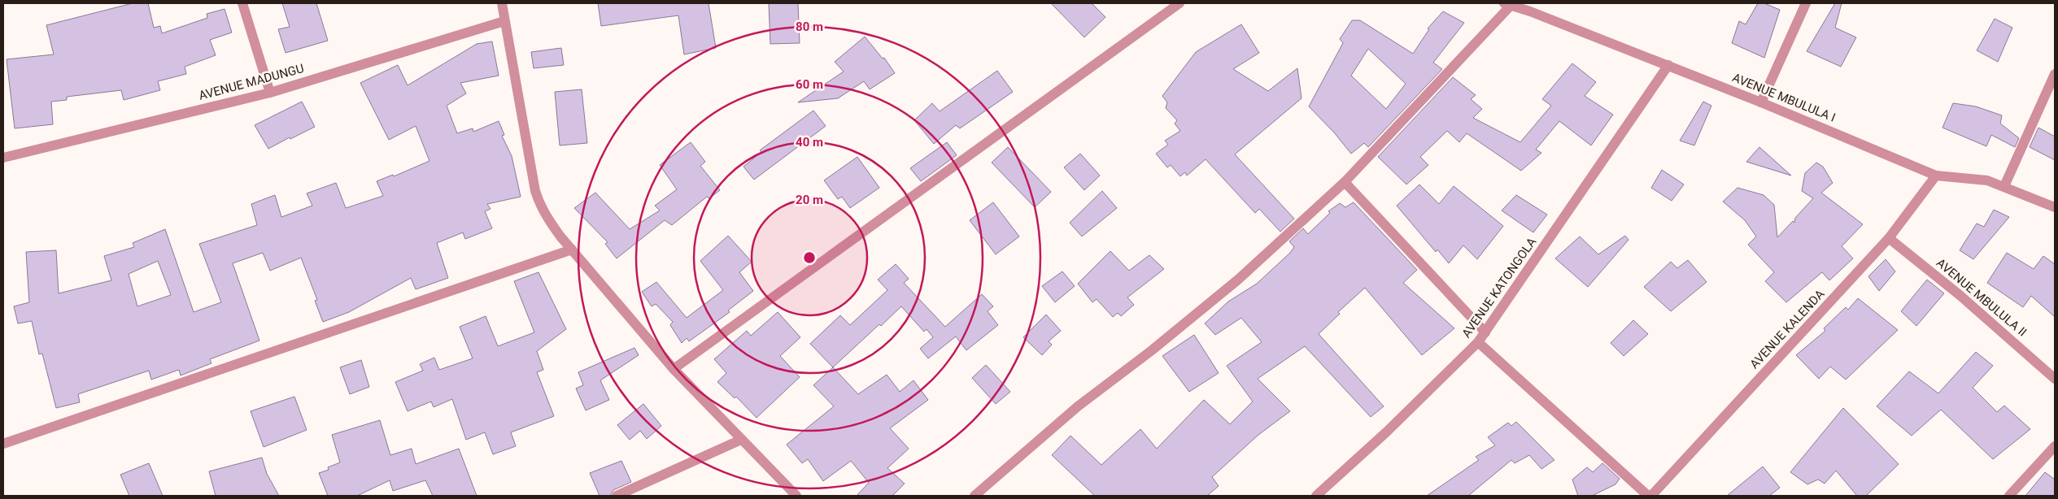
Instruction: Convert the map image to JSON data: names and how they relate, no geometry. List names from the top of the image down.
{
  "streets": {
    "street": [
      "AVENUE MADUNGU",
      "AVENUE MBULULA I",
      "AVENUE KATONGOLA",
      "AVENUE MBULULA II",
      "AVENUE KALENDA"
    ]
  },
  "crossings": [
    ["AVENUE MBULULA I", "AVENUE KATONGOLA"],
    ["AVENUE MBULULA I", "AVENUE KALENDA"],
    ["AVENUE MBULULA II", "AVENUE KALENDA"]
  ],
  "rings": [
    "80 m",
    "60 m",
    "40 m",
    "20 m"
  ]
}
